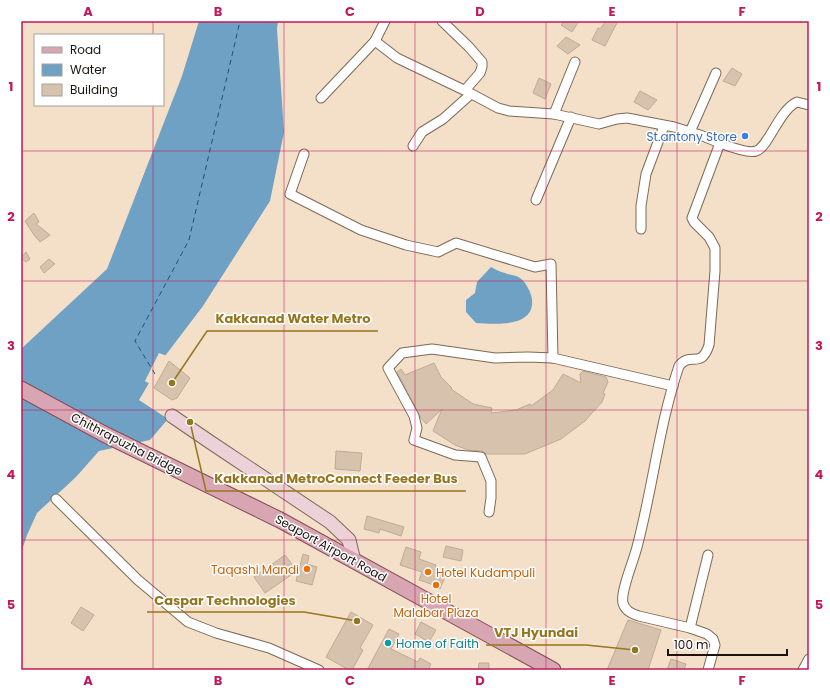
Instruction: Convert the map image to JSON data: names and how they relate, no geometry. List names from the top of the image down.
{
  "streets": {
    "main road": ["Chithrapuzha Bridge", "Seaport Airport Road"]
  },
  "crossings": [
    ["Chithrapuzha Bridge", "Seaport Airport Road"]
  ],
  "places": [
    "St.antony Store",
    "Kakkanad Water Metro",
    "Kakkanad MetroConnect Feeder Bus",
    "Taqashi Mandi",
    "Hotel Kudampuli",
    "Hotel Malabar Plaza",
    "Caspar Technologies",
    "Home of Faith",
    "VTJ Hyundai"
  ],
  "legend": ["Road", "Water", "Building"],
  "scale_bar": "100 m",
  "grid": {
    "columns": [
      "A",
      "B",
      "C",
      "D",
      "E",
      "F"
    ],
    "rows": [
      "1",
      "2",
      "3",
      "4",
      "5"
    ]
  }
}
